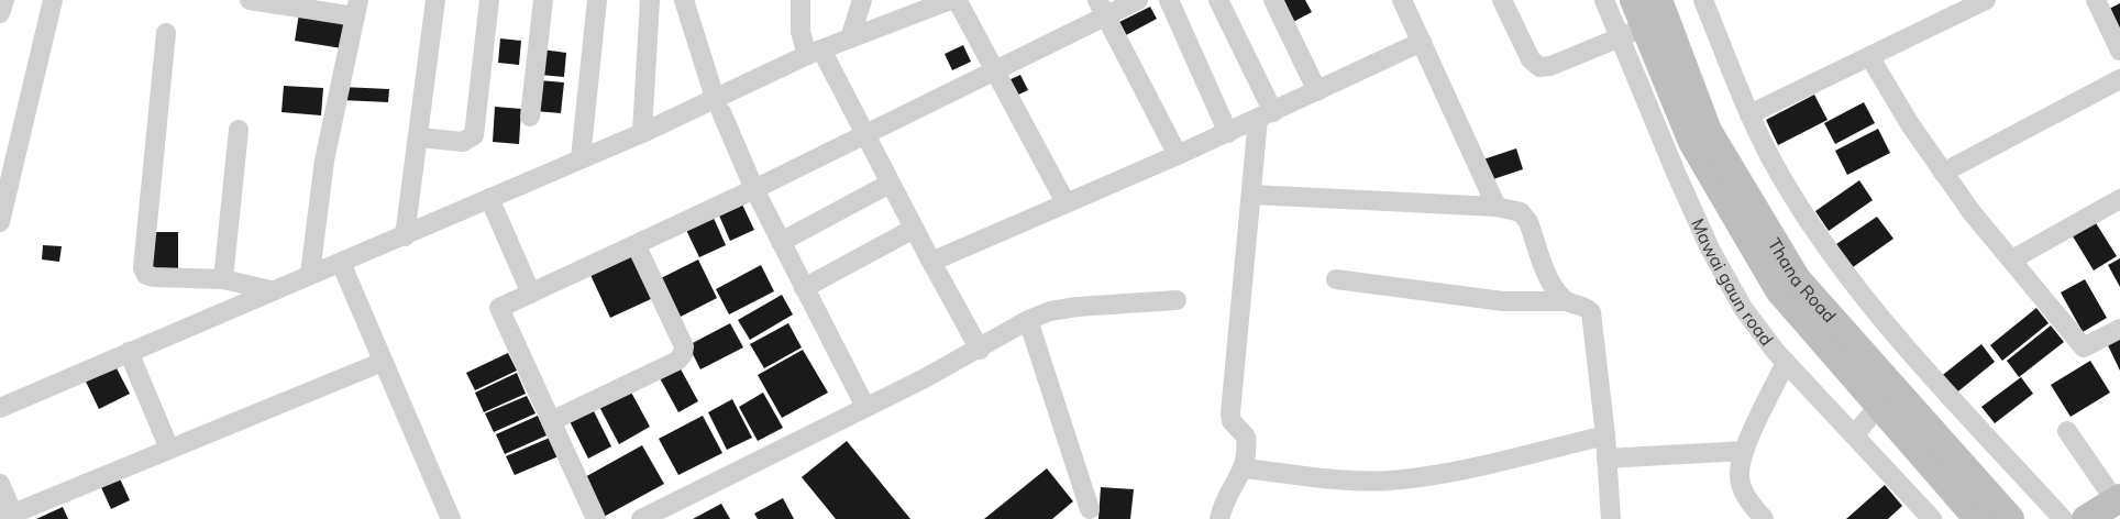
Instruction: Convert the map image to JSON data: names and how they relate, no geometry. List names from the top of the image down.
{
  "streets": {
    "street": ["Thana Road", "Mawai gaun road"]
  },
  "crossings": [
    ["Thana Road", "Mawai gaun road"]
  ]
}
